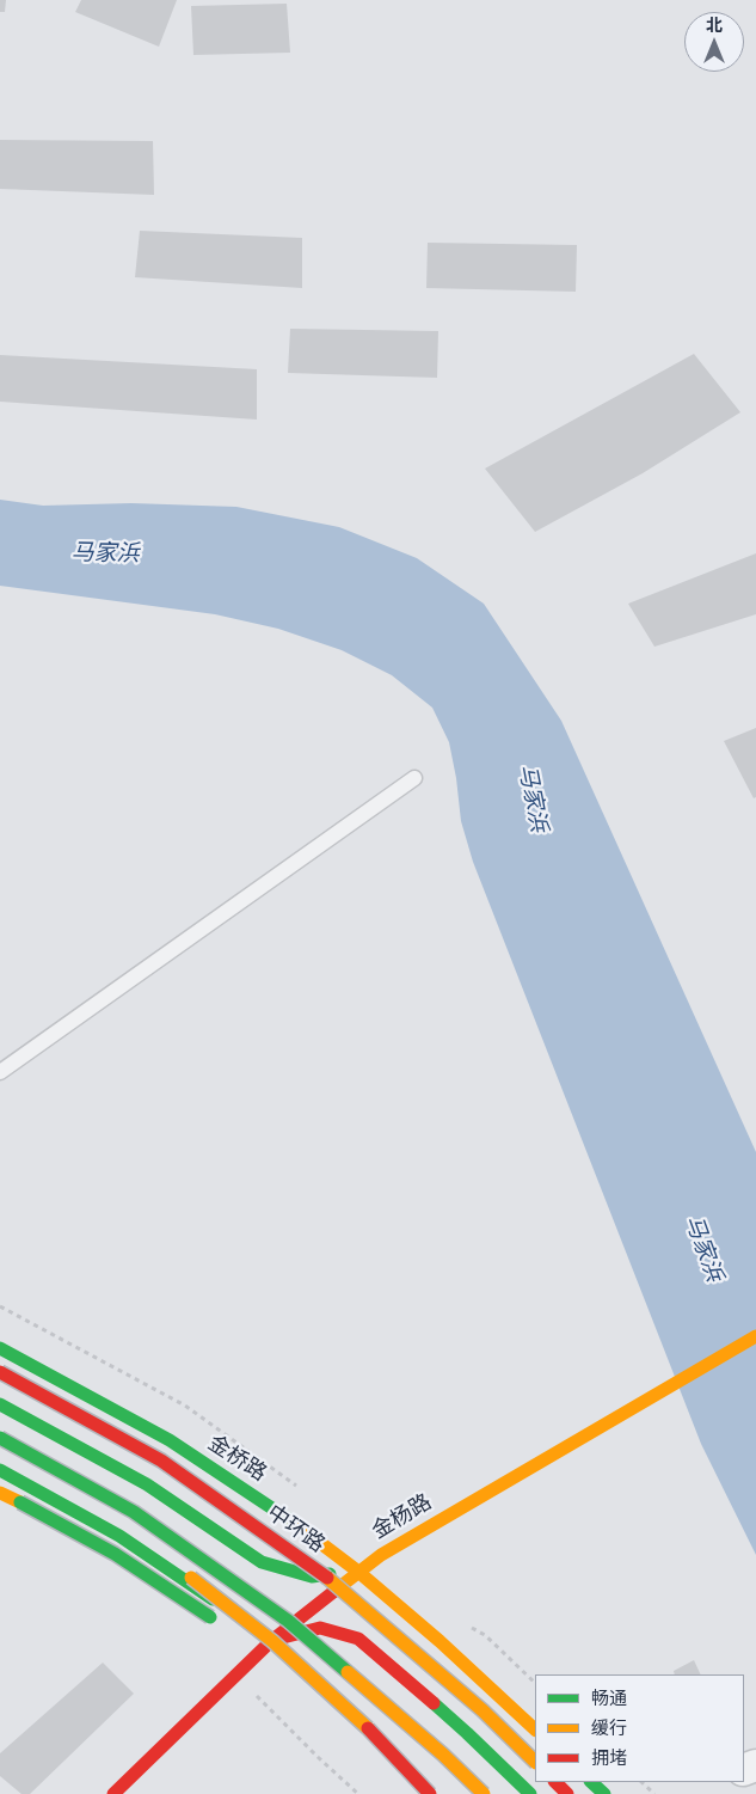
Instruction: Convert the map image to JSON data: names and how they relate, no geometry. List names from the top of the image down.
{
  "streets": {
    "main road": ["金桥路", "金杨路", "中环路"]
  },
  "crossings": [
    ["金桥路", "金杨路"]
  ],
  "water": ["马家浜"],
  "legend": ["畅通", "缓行", "拥堵"],
  "north": "top"
}
